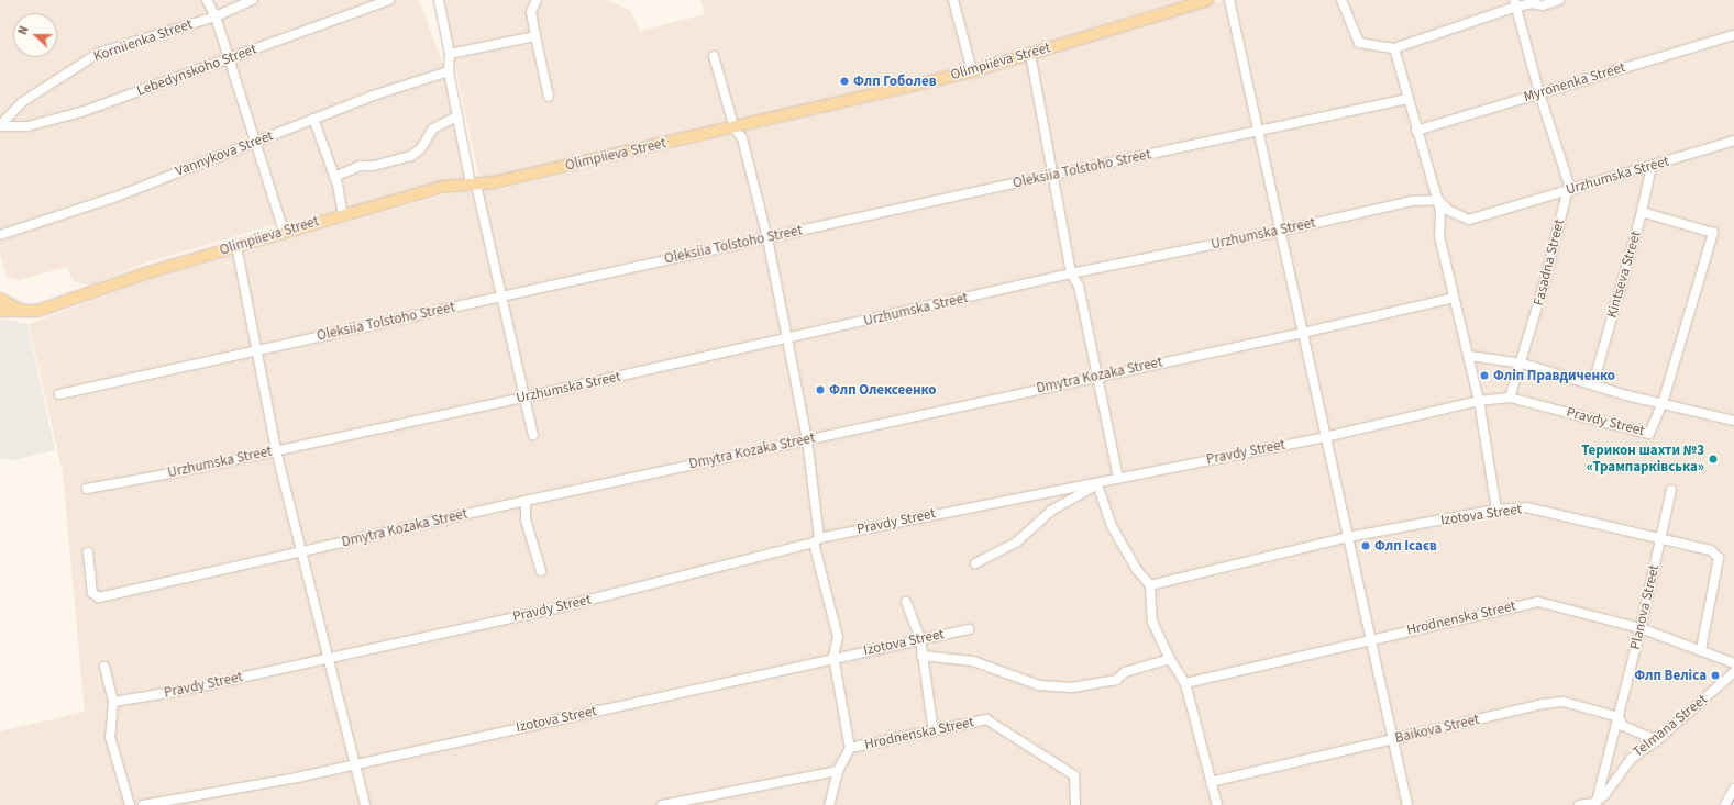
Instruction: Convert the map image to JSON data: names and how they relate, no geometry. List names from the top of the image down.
{
  "streets": {
    "main road": ["Olimpiieva Street"],
    "street": [
      "Korniienka Street",
      "Lebedynskoho Street",
      "Myronenka Street",
      "Vannykova Street",
      "Oleksiia Tolstoho Street",
      "Urzhumska Street",
      "Fasadna Street",
      "Kintseva Street",
      "Dmytra Kozaka Street",
      "Pravdy Street",
      "Izotova Street",
      "Planova Street",
      "Hrodnenska Street",
      "Telmana Street",
      "Baikova Street"
    ]
  },
  "crossings": [
    ["Korniienka Street", "Lebedynskoho Street"],
    ["Urzhumska Street", "Fasadna Street"],
    ["Urzhumska Street", "Kintseva Street"],
    ["Fasadna Street", "Pravdy Street"],
    ["Izotova Street", "Planova Street"],
    ["Izotova Street", "Hrodnenska Street"],
    ["Planova Street", "Hrodnenska Street"],
    ["Planova Street", "Telmana Street"],
    ["Planova Street", "Baikova Street"],
    ["Telmana Street", "Baikova Street"]
  ],
  "places": [
    "Флп Гоболев",
    "Фліп Правдиченко",
    "Флп Олексеенко",
    "Терикон шахти №3 «Трампарківська»",
    "Флп Ісаєв",
    "Флп Веліса"
  ],
  "north": "left"
}
